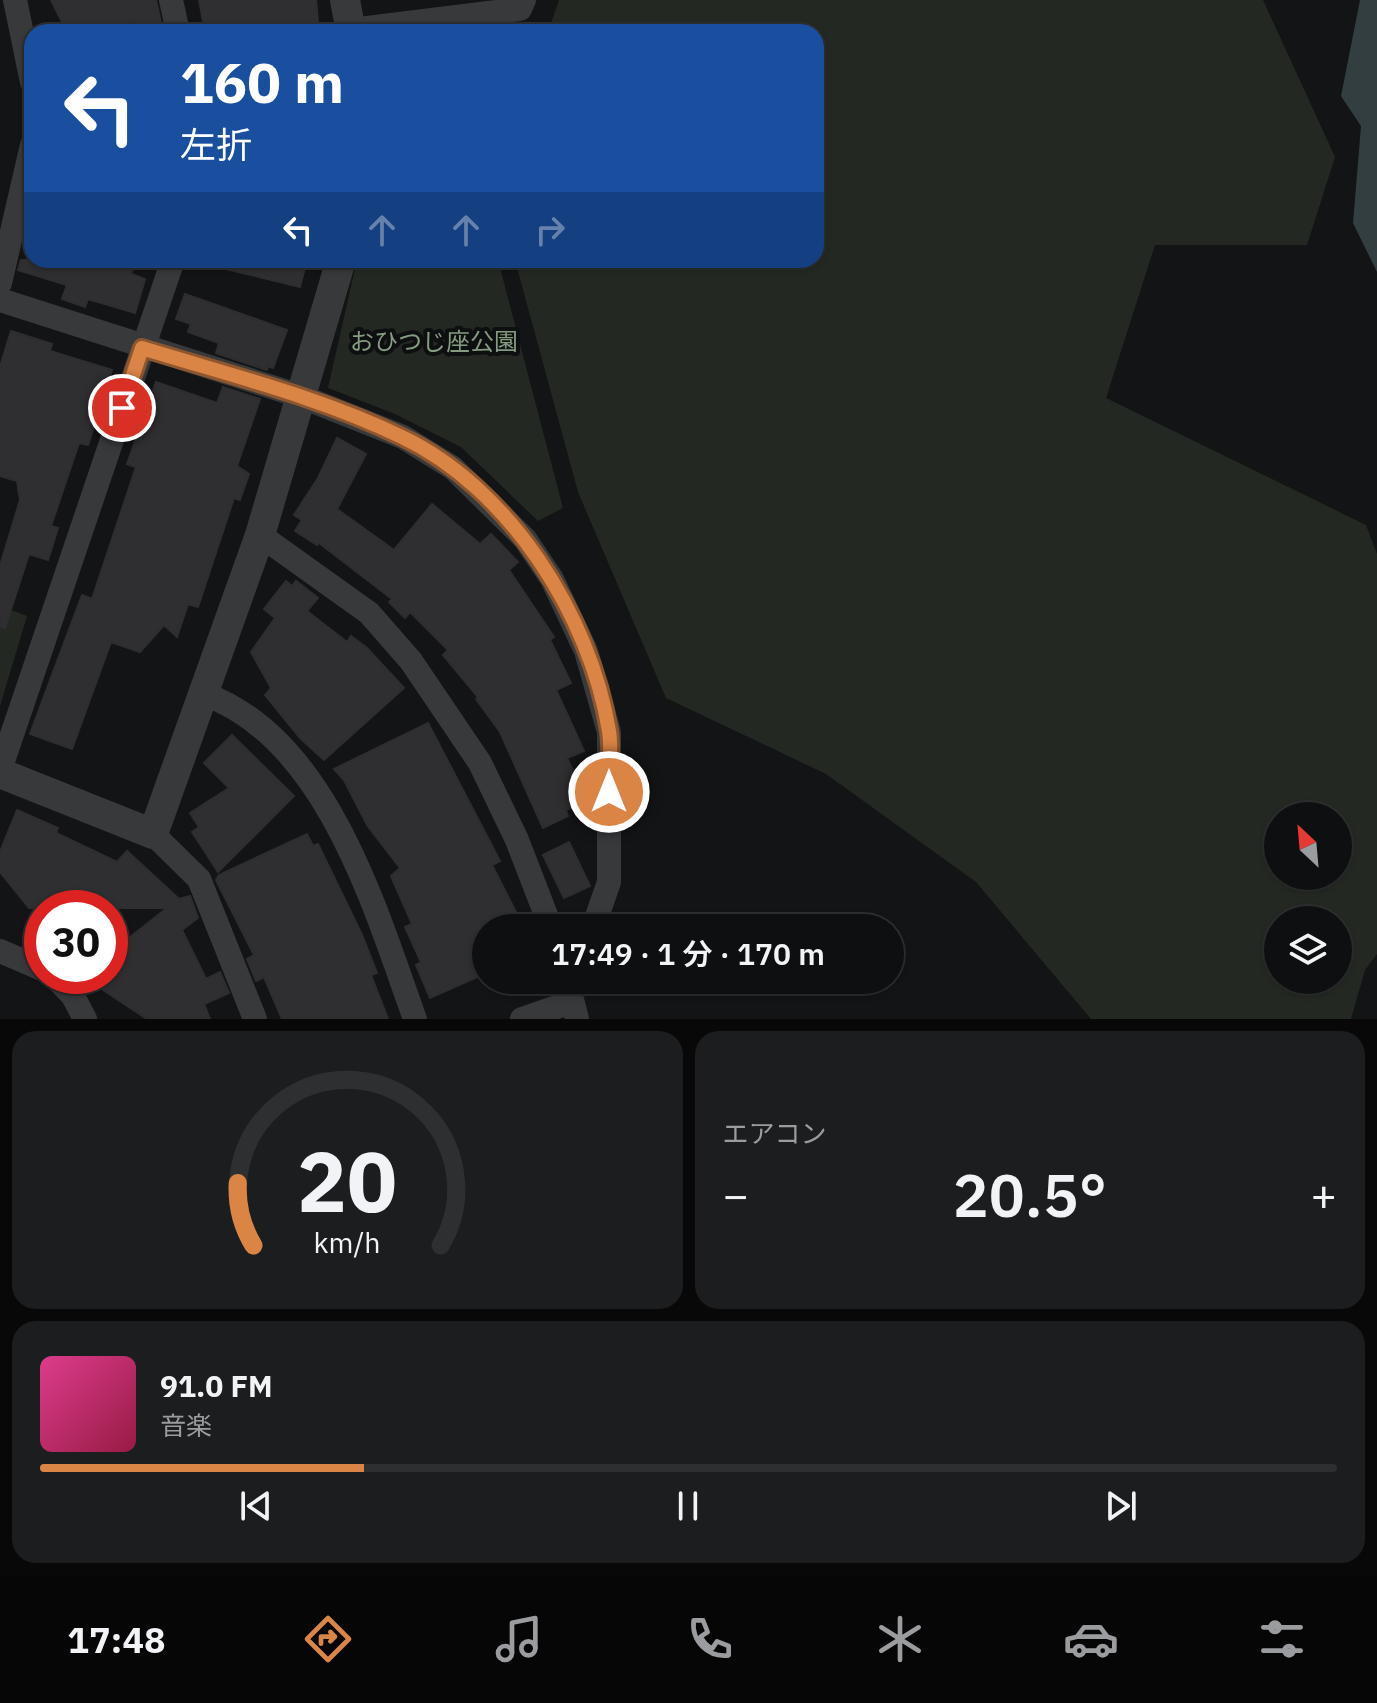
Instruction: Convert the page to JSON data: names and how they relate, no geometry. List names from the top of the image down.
{
  "parks": ["おひつじ座公園"],
  "north": "top left",
  "page": {
    "turn": ["160 m", "左折"],
    "limit": "30",
    "trip": "17:49 · 1 分 · 170 m",
    "tile": "エアコン",
    "heat": ["−", "20.5°", "+"],
    "song": ["91.0 FM", "音楽"],
    "tabs": "17:48",
    "gauge": ["20", "km/h"]
  }
}
